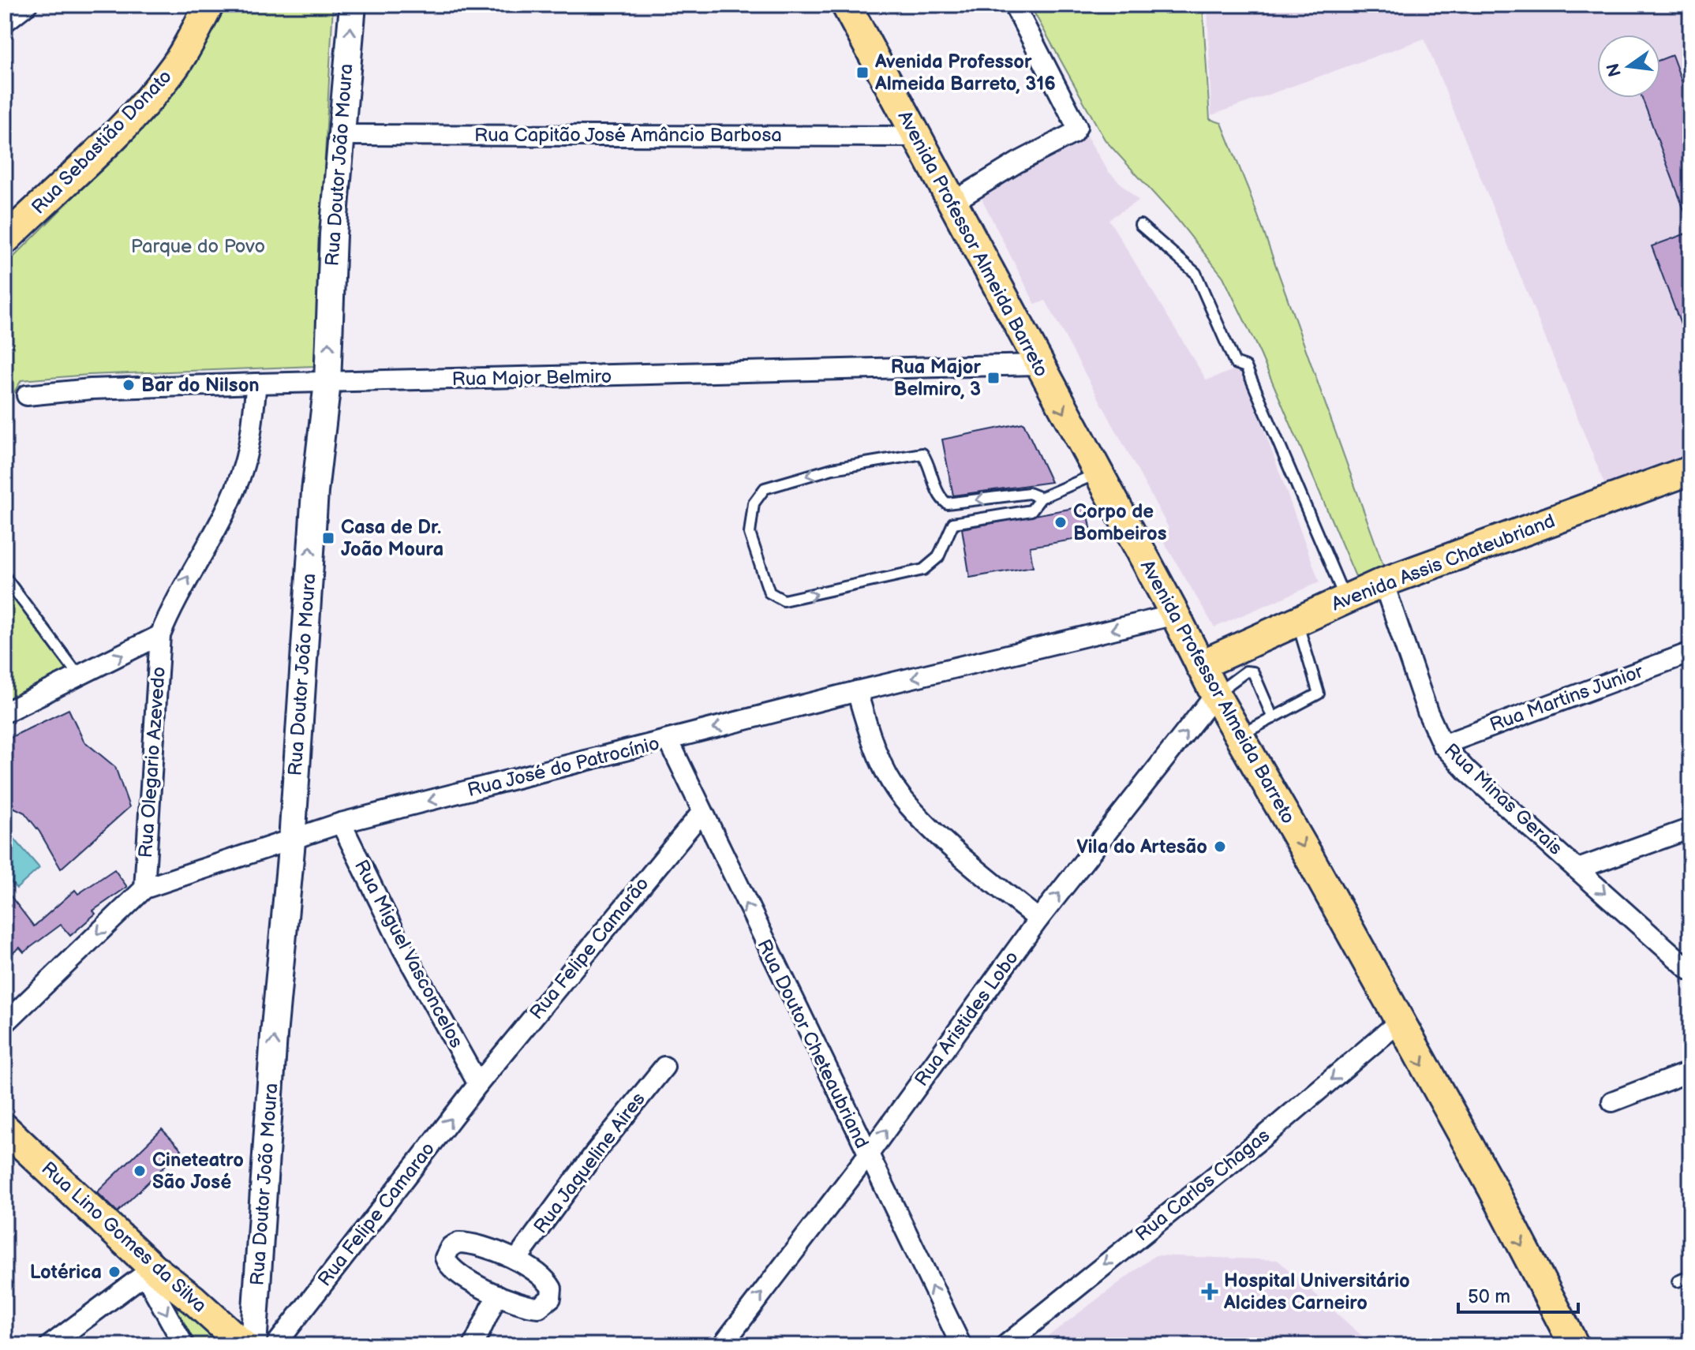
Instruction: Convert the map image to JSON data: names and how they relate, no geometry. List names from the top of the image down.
{
  "streets": {
    "main road": [
      "Rua Sebastião Donato",
      "Rua Doutor João Moura",
      "Avenida Professor Almeida Barreto",
      "Avenida Assis Chateubriand",
      "Rua Lino Gomes da Silva"
    ],
    "street": [
      "Rua Capitão José Amâncio Barbosa",
      "Rua Major Belmiro",
      "Rua Martins Junior",
      "Rua Olegario Azevedo",
      "Rua José do Patrocínio",
      "Rua Minas Gerais",
      "Rua Felipe Camarão",
      "Rua Miguel Vasconcelos",
      "Rua Aristides Lobo",
      "Rua Doutor Cheteaubriand",
      "Rua Jaqueline Aires",
      "Rua Carlos Chagas",
      "Rua Felipe Camarao"
    ]
  },
  "crossings": [
    ["Rua Capitão José Amâncio Barbosa", "Rua Doutor João Moura"],
    ["Rua Capitão José Amâncio Barbosa", "Avenida Professor Almeida Barreto"],
    ["Rua Doutor João Moura", "Rua Major Belmiro"],
    ["Rua Doutor João Moura", "Rua José do Patrocínio"],
    ["Avenida Professor Almeida Barreto", "Rua Major Belmiro"],
    ["Avenida Professor Almeida Barreto", "Avenida Assis Chateubriand"],
    ["Avenida Professor Almeida Barreto", "Rua José do Patrocínio"],
    ["Avenida Professor Almeida Barreto", "Rua Aristides Lobo"],
    ["Avenida Professor Almeida Barreto", "Rua Carlos Chagas"],
    ["Rua Major Belmiro", "Rua Olegario Azevedo"],
    ["Avenida Assis Chateubriand", "Rua Minas Gerais"],
    ["Rua Martins Junior", "Rua Minas Gerais"],
    ["Rua Olegario Azevedo", "Rua José do Patrocínio"],
    ["Rua José do Patrocínio", "Rua Miguel Vasconcelos"],
    ["Rua José do Patrocínio", "Rua Doutor Cheteaubriand"],
    ["Rua Felipe Camarão", "Rua Miguel Vasconcelos"],
    ["Rua Felipe Camarão", "Rua Doutor Cheteaubriand"],
    ["Rua Felipe Camarão", "Rua Felipe Camarao"],
    ["Rua Miguel Vasconcelos", "Rua Felipe Camarao"],
    ["Rua Aristides Lobo", "Rua Doutor Cheteaubriand"]
  ],
  "one_way": [
    "Rua Doutor João Moura",
    "Avenida Professor Almeida Barreto",
    "Rua Olegario Azevedo",
    "Rua José do Patrocínio",
    "Rua Aristides Lobo",
    "Rua Doutor Cheteaubriand",
    "Rua Carlos Chagas",
    "Rua Felipe Camarao"
  ],
  "parks": ["Parque do Povo"],
  "places": {
    "transit": ["Avenida Professor Almeida Barreto, 316", "Rua Major Belmiro, 3", "Casa de Dr. João Moura"],
    "other": [
      "Bar do Nilson",
      "Corpo de Bombeiros",
      "Vila do Artesão",
      "Cineteatro São José",
      "Lotérica"
    ],
    "health": ["Hospital Universitário Alcides Carneiro"]
  },
  "scale_bar": "50 m",
  "north": "left"
}
